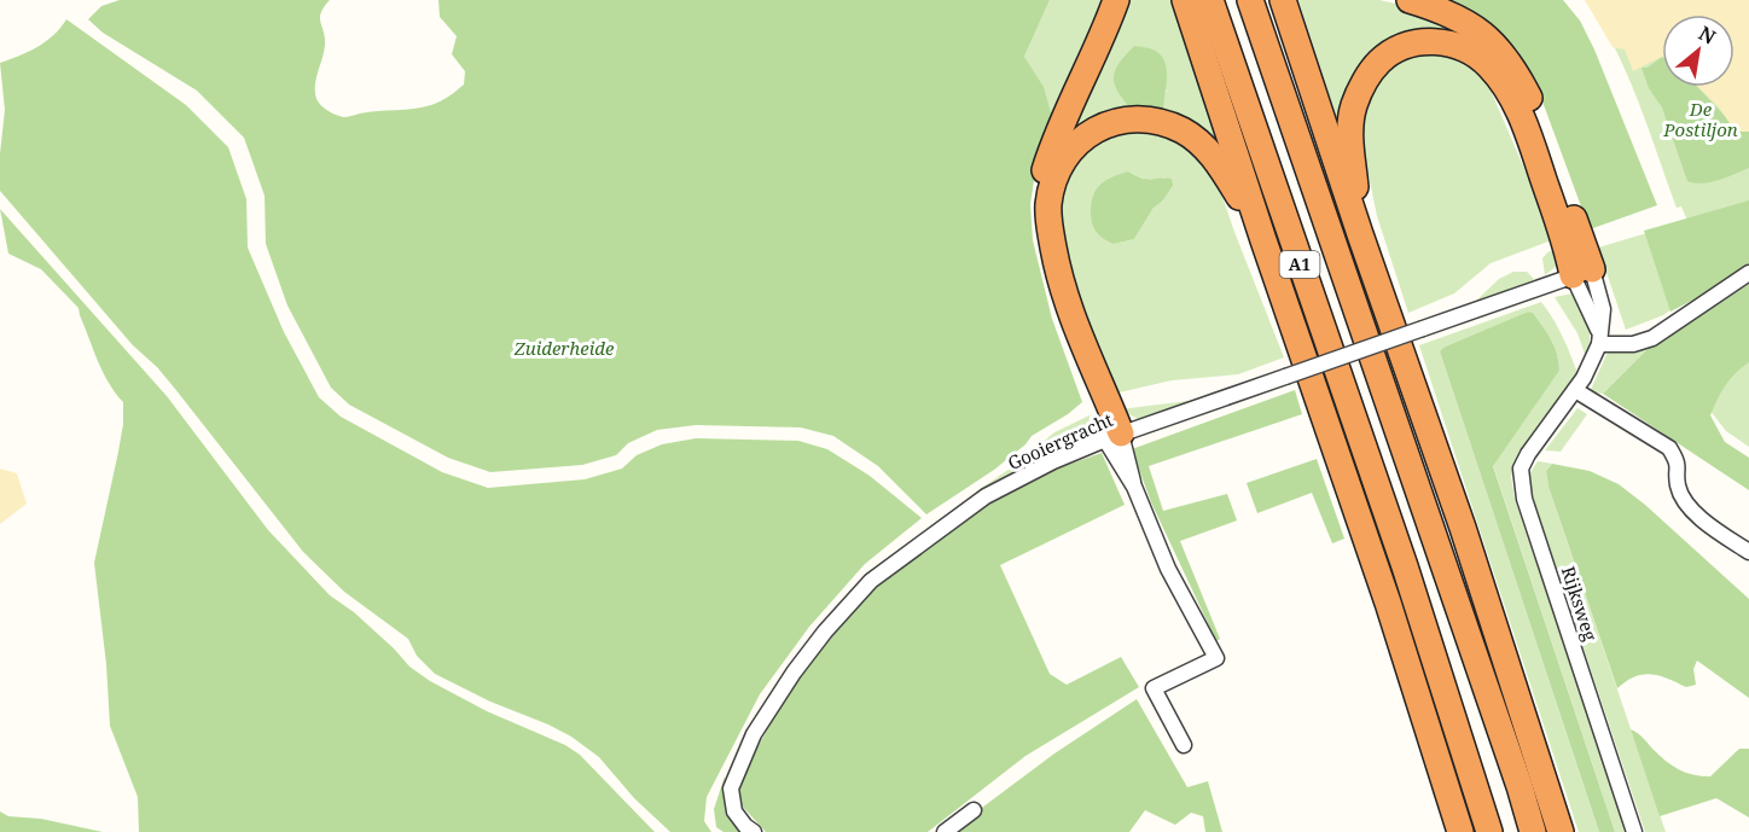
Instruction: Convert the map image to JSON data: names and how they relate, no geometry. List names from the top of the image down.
{
  "streets": {
    "highway": ["A1"],
    "street": ["Gooiergracht", "Rijksweg"]
  },
  "crossings": [
    ["A1", "Gooiergracht"]
  ],
  "parks": ["De Postiljon", "Zuiderheide"],
  "north": "top right"
}
